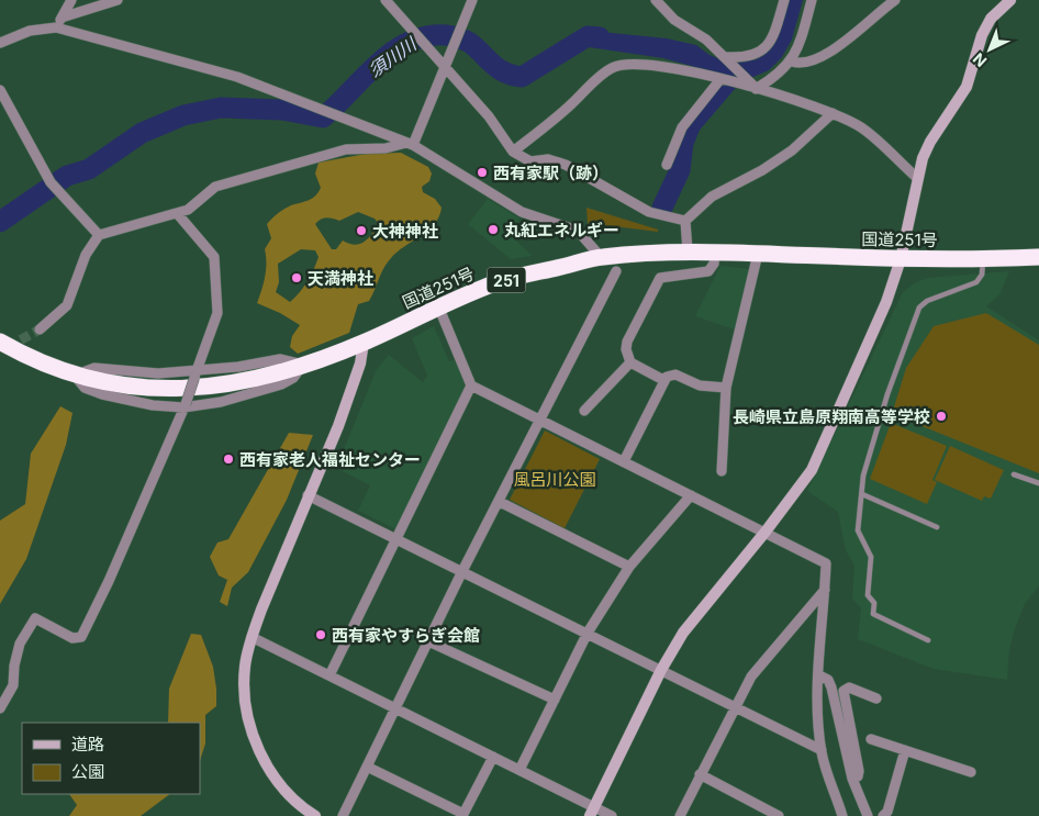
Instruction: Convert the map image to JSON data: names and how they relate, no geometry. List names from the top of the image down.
{
  "streets": {
    "highway": ["国道251号", "251"]
  },
  "water": ["須川川"],
  "parks": ["風呂川公園"],
  "places": [
    "西有家駅（跡）",
    "丸紅エネルギー",
    "大神神社",
    "天満神社",
    "長崎県立島原翔南高等学校",
    "西有家老人福祉センター",
    "西有家やすらぎ会館"
  ],
  "legend": ["道路", "公園"],
  "north": "bottom left"
}
